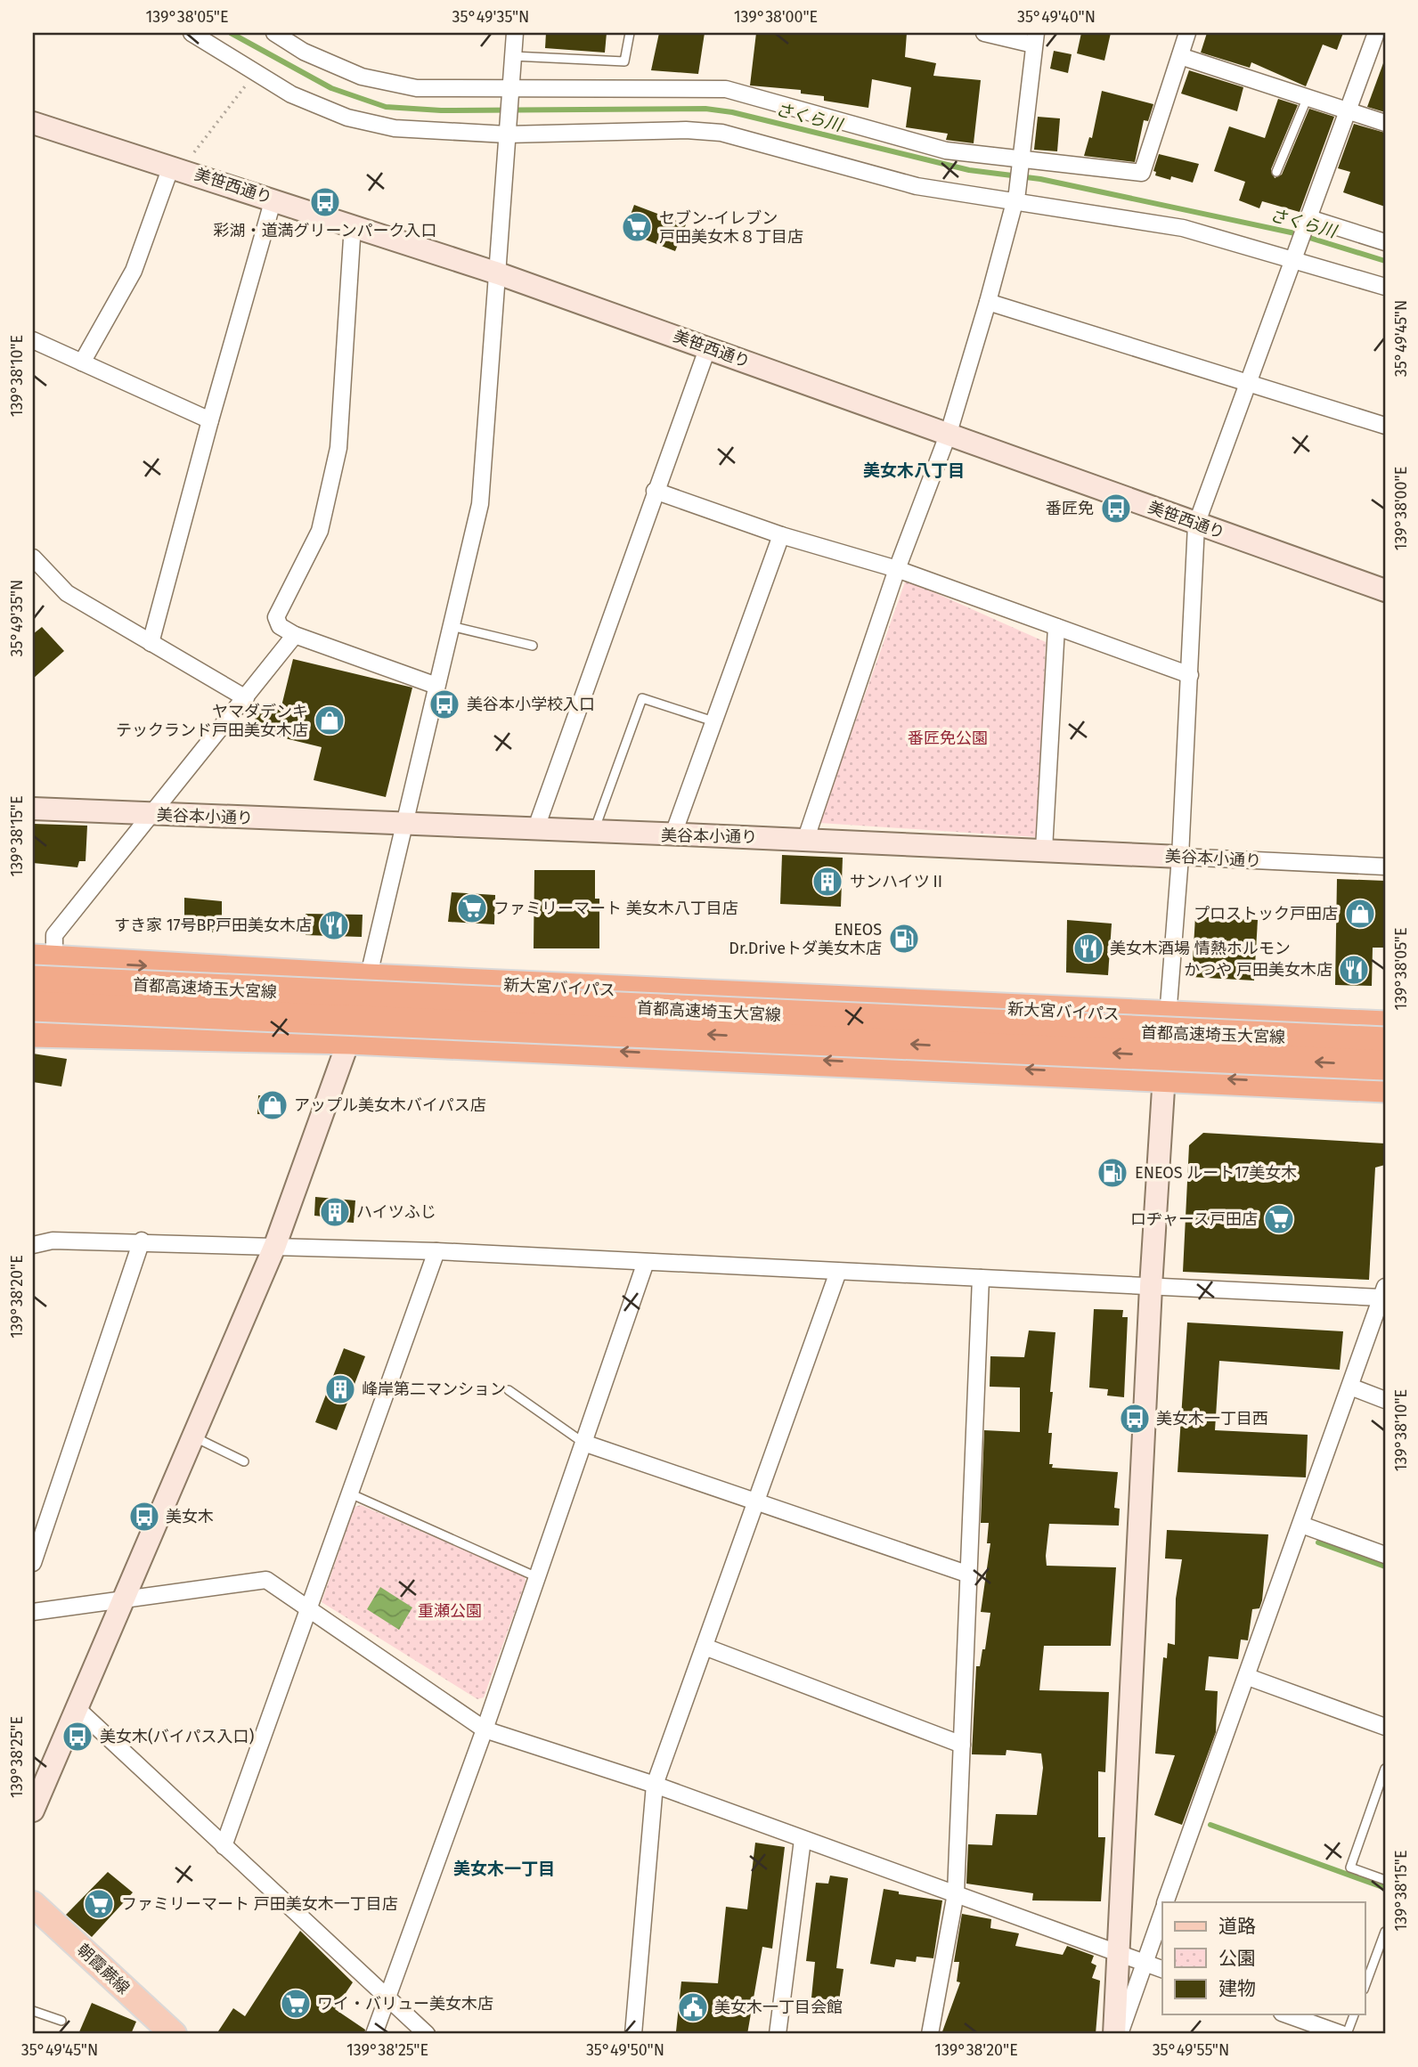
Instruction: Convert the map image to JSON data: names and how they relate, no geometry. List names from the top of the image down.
{
  "streets": {
    "highway": ["新大宮バイパス", "首都高速埼玉大宮線"],
    "main road": ["朝霞蕨線"],
    "street": ["美笹西通り", "美谷本小通り"]
  },
  "districts": ["美女木八丁目", "美女木一丁目"],
  "water": ["さくら川"],
  "parks": ["番匠免公園", "重瀬公園"],
  "places": {
    "bus stop": [
      "彩湖・道満グリーンパーク入口",
      "番匠免",
      "美谷本小学校入口",
      "美女木一丁目西",
      "美女木",
      "美女木(バイパス入口)"
    ],
    "supermarket": [
      "セブン-イレブン 戸田美女木８丁目店",
      "ファミリーマート 美女木八丁目店",
      "ロヂャース戸田店",
      "ファミリーマート 戸田美女木一丁目店",
      "ワイ・バリュー美女木店"
    ],
    "shop": ["ヤマダデンキ テックランド戸田美女木店", "プロストック戸田店", "アップル美女木バイパス店"],
    "building": ["サンハイツⅡ", "ハイツふじ", "峰岸第二マンション"],
    "restaurant": ["すき家 17号BP戸田美女木店", "美女木酒場 情熱ホルモン", "かつや 戸田美女木店"],
    "fuel station": ["ENEOS Dr.Driveトダ美女木店", "ENEOS ルート17美女木"],
    "public building": ["美女木一丁目会館"]
  },
  "legend": ["道路", "公園", "建物"],
  "coordinates": [
    "139°38'05\"E",
    "35°49'35\"N",
    "139°38'00\"E",
    "35°49'40\"N",
    "35°49'45\"N",
    "139°38'10\"E",
    "139°38'15\"E",
    "139°38'20\"E",
    "139°38'25\"E",
    "35°49'50\"N",
    "35°49'55\"N"
  ]
}
